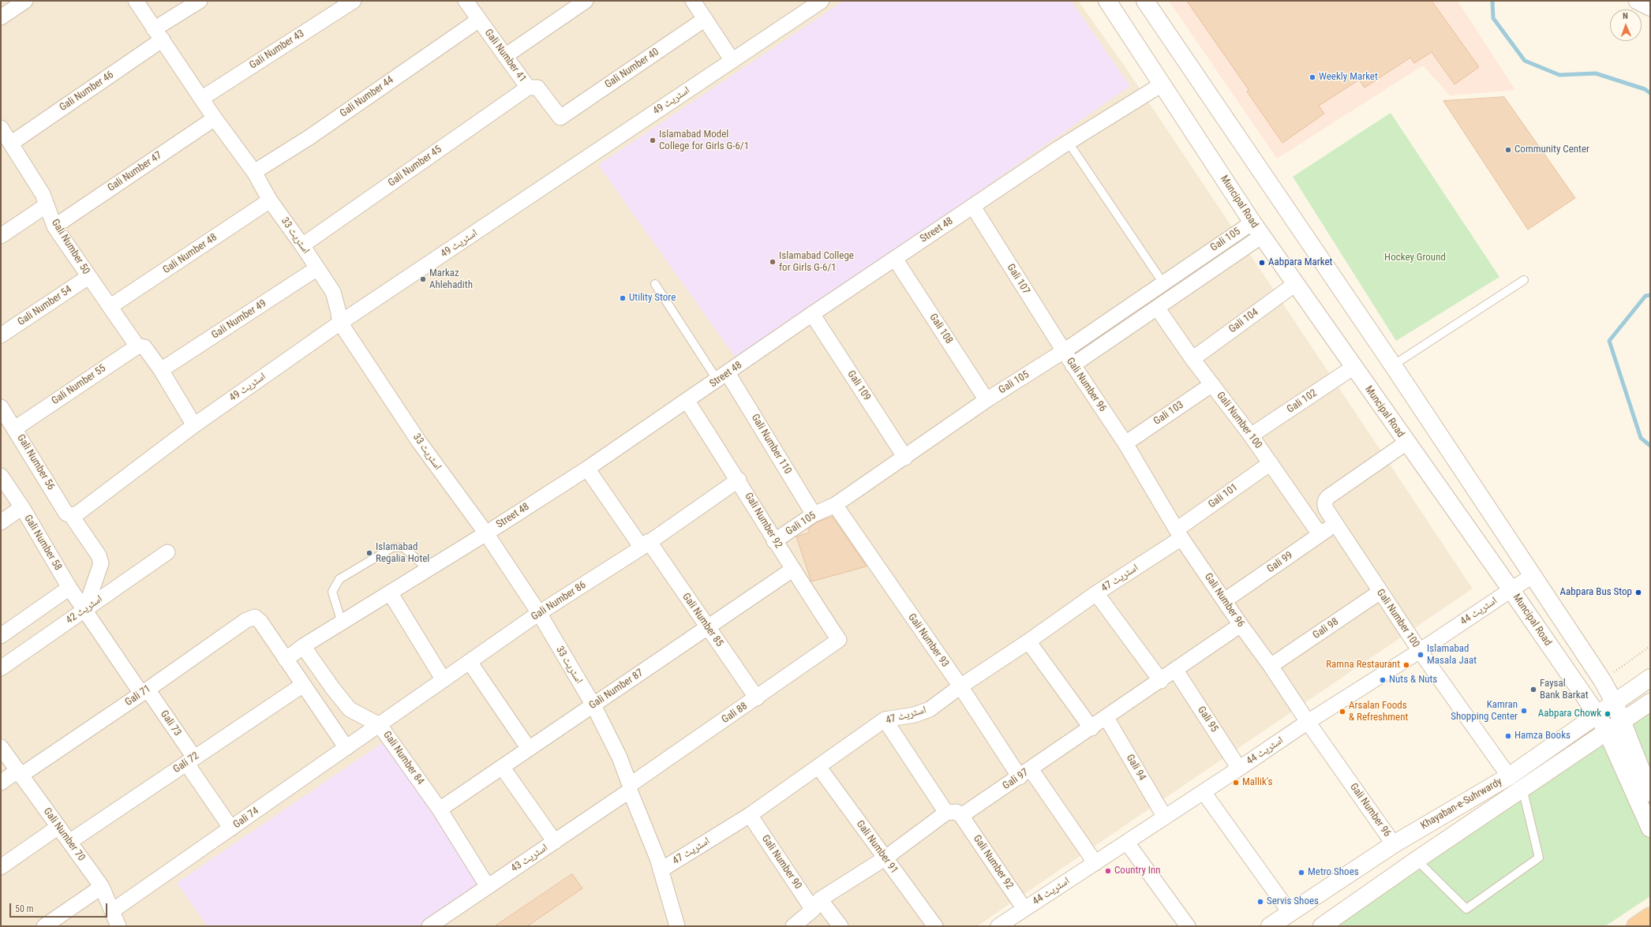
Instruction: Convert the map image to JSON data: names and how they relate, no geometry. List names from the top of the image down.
{
  "streets": {
    "street": [
      "Gali Number 43",
      "Gali Number 41",
      "Gali Number 40",
      "Gali Number 46",
      "Gali Number 44",
      "اسٹریٹ 49",
      "Gali Number 45",
      "Gali Number 47",
      "Muncipal Road",
      "Street 48",
      "اسٹریٹ 33",
      "Gali 105",
      "Gali Number 50",
      "Gali Number 48",
      "Gali 107",
      "Gali Number 54",
      "Gali Number 49",
      "Gali 104",
      "Gali 108",
      "Gali Number 55",
      "Gali Number 96",
      "Gali 109",
      "Gali 102",
      "Gali 103",
      "Gali Number 100",
      "Gali Number 110",
      "Gali Number 56",
      "Gali 101",
      "Gali Number 92",
      "Gali Number 58",
      "Gali 99",
      "اسٹریٹ 47",
      "Gali Number 86",
      "اسٹریٹ 42",
      "اسٹریٹ 44",
      "Gali Number 85",
      "Gali 98",
      "Gali Number 93",
      "Gali Number 87",
      "Gali 71",
      "Gali 88",
      "Gali 95",
      "Gali 73",
      "Gali Number 84",
      "Gali 72",
      "Gali 94",
      "Gali 97",
      "Khayaban-e-Suhrwardy",
      "Gali 74",
      "Gali Number 70",
      "Gali Number 91",
      "اسٹریٹ 43",
      "Gali Number 90"
    ]
  },
  "crossings": [
    ["Gali Number 43", "اسٹریٹ 33"],
    ["Gali Number 41", "Gali Number 40"],
    ["Gali Number 41", "Gali Number 44"],
    ["Gali Number 41", "Gali Number 45"],
    ["Gali Number 46", "اسٹریٹ 33"],
    ["Gali Number 46", "Gali Number 50"],
    ["Gali Number 44", "اسٹریٹ 33"],
    ["اسٹریٹ 49", "اسٹریٹ 33"],
    ["اسٹریٹ 49", "Gali Number 50"],
    ["اسٹریٹ 49", "Gali Number 56"],
    ["Gali Number 45", "اسٹریٹ 33"],
    ["Gali Number 47", "اسٹریٹ 33"],
    ["Gali Number 47", "Gali Number 50"],
    ["Muncipal Road", "Street 48"],
    ["Muncipal Road", "Gali 105"],
    ["Muncipal Road", "Gali 104"],
    ["Muncipal Road", "Gali 102"],
    ["Muncipal Road", "Gali Number 100"],
    ["Muncipal Road", "اسٹریٹ 44"],
    ["Muncipal Road", "Khayaban-e-Suhrwardy"],
    ["Street 48", "اسٹریٹ 33"],
    ["Street 48", "Gali 107"],
    ["Street 48", "Gali 108"],
    ["Street 48", "Gali 109"],
    ["Street 48", "Gali Number 110"],
    ["Street 48", "Gali Number 92"],
    ["Street 48", "Gali Number 85"],
    ["Street 48", "Gali 71"],
    ["Street 48", "Gali Number 84"],
    ["اسٹریٹ 33", "Gali Number 48"],
    ["اسٹریٹ 33", "Gali Number 49"],
    ["اسٹریٹ 33", "اسٹریٹ 47"],
    ["اسٹریٹ 33", "Gali Number 86"],
    ["اسٹریٹ 33", "Gali Number 87"],
    ["اسٹریٹ 33", "Gali 88"],
    ["اسٹریٹ 33", "اسٹریٹ 43"],
    ["Gali 105", "Gali 107"],
    ["Gali 105", "Gali 108"],
    ["Gali 105", "Gali Number 96"],
    ["Gali 105", "Gali 109"],
    ["Gali 105", "Gali Number 110"],
    ["Gali 105", "Gali Number 92"],
    ["Gali 105", "Gali Number 93"],
    ["Gali Number 50", "Gali Number 48"],
    ["Gali Number 50", "Gali Number 54"],
    ["Gali Number 50", "Gali Number 49"],
    ["Gali Number 50", "Gali Number 55"],
    ["Gali 107", "Gali Number 96"],
    ["Gali 104", "Gali Number 100"],
    ["Gali Number 55", "Gali Number 56"],
    ["Gali Number 96", "Gali 103"],
    ["Gali Number 96", "Gali 101"],
    ["Gali Number 96", "Gali 99"],
    ["Gali Number 96", "اسٹریٹ 47"],
    ["Gali Number 96", "اسٹریٹ 44"],
    ["Gali Number 96", "Gali 98"],
    ["Gali Number 96", "Gali 97"],
    ["Gali Number 96", "Khayaban-e-Suhrwardy"],
    ["Gali 102", "Gali Number 100"],
    ["Gali 103", "Gali Number 100"],
    ["Gali Number 100", "Gali 101"],
    ["Gali Number 100", "Gali 99"],
    ["Gali Number 100", "اسٹریٹ 44"],
    ["Gali Number 100", "Gali 98"],
    ["Gali Number 100", "Khayaban-e-Suhrwardy"],
    ["Gali Number 56", "Gali Number 58"],
    ["Gali Number 56", "اسٹریٹ 42"],
    ["Gali Number 56", "Gali 73"],
    ["Gali 101", "اسٹریٹ 47"],
    ["Gali Number 92", "Gali Number 86"],
    ["Gali Number 92", "اسٹریٹ 44"],
    ["Gali Number 92", "Gali Number 87"],
    ["Gali Number 92", "Gali 88"],
    ["Gali Number 92", "Gali 97"],
    ["Gali Number 58", "اسٹریٹ 42"],
    ["Gali Number 58", "Gali 73"],
    ["اسٹریٹ 47", "Gali Number 93"],
    ["اسٹریٹ 47", "Gali Number 91"],
    ["اسٹریٹ 47", "Gali Number 90"],
    ["Gali Number 86", "Gali Number 85"],
    ["Gali Number 86", "Gali Number 84"],
    ["Gali Number 86", "Gali 74"],
    ["اسٹریٹ 42", "Gali 73"],
    ["اسٹریٹ 44", "Gali Number 93"],
    ["اسٹریٹ 44", "Gali 95"],
    ["اسٹریٹ 44", "Gali 94"],
    ["Gali Number 85", "Gali Number 87"],
    ["Gali Number 85", "Gali 88"],
    ["Gali Number 93", "Gali 97"],
    ["Gali Number 87", "Gali Number 84"],
    ["Gali 71", "Gali 73"],
    ["Gali 71", "Gali Number 70"],
    ["Gali 88", "اسٹریٹ 43"],
    ["Gali 95", "Gali 97"],
    ["Gali 73", "Gali 72"],
    ["Gali 73", "Gali 74"],
    ["Gali Number 84", "Gali 74"],
    ["Gali Number 84", "اسٹریٹ 43"],
    ["Gali 72", "Gali Number 70"],
    ["Gali 94", "Gali 97"],
    ["Gali 74", "Gali Number 70"]
  ],
  "parks": ["Hockey Ground"],
  "places": [
    "Weekly Market",
    "Islamabad Model College for Girls G-6/1",
    "Community Center",
    "Islamabad College for Girls G-6/1",
    "Aabpara Market",
    "Markaz Ahlehadith",
    "Utility Store",
    "Islamabad Regalia Hotel",
    "Aabpara Bus Stop",
    "Islamabad Masala Jaat",
    "Ramna Restaurant",
    "Nuts & Nuts",
    "Faysal Bank Barkat",
    "Kamran Shopping Center",
    "Arsalan Foods & Refreshment",
    "Aabpara Chowk",
    "Hamza Books",
    "Mallik's",
    "Country Inn",
    "Metro Shoes",
    "Servis Shoes"
  ],
  "scale_bar": "50 m",
  "north": "top"
}
